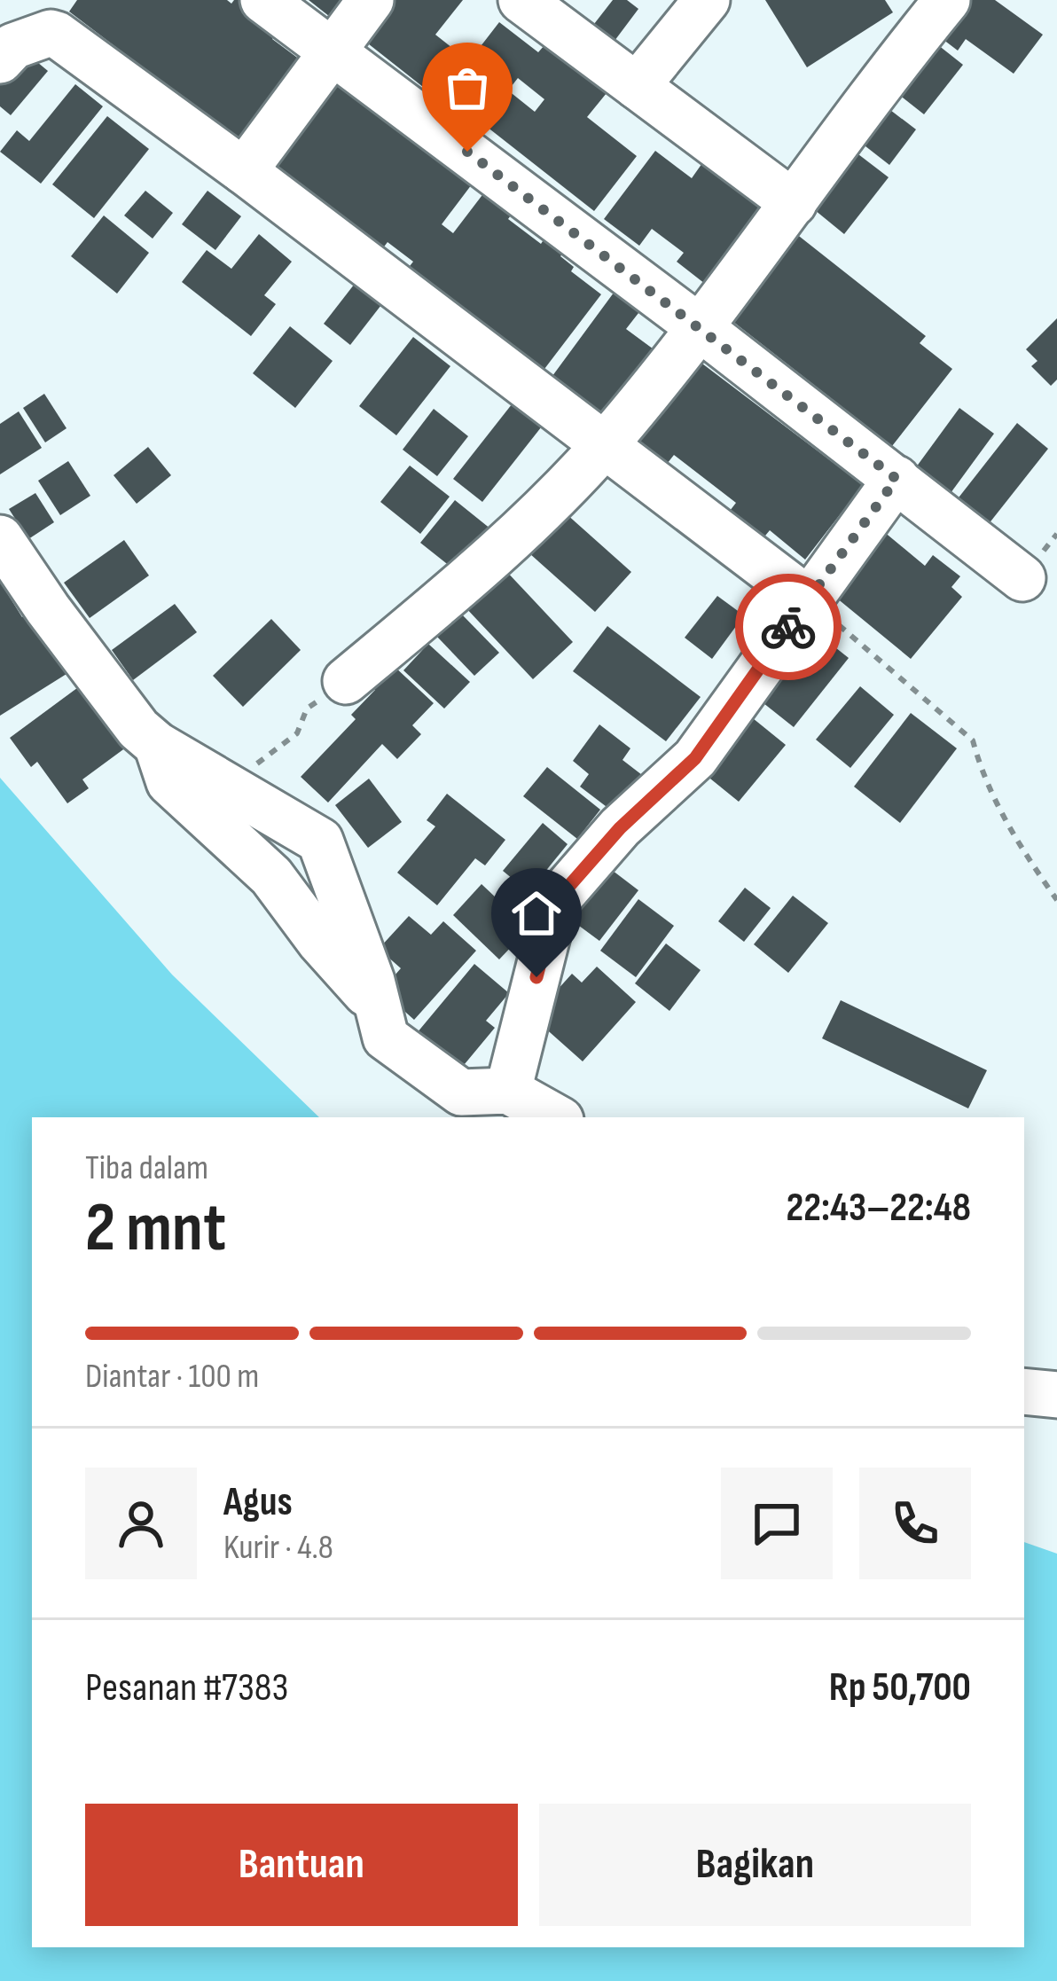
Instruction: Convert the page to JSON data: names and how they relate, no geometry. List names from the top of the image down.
{
  "page": {
    "heading": ["2 mnt", "Tiba dalam", "22:43–22:48"],
    "panel": [
      "Agus",
      "Kurir · 4.8",
      "Pesanan #7383",
      "Rp 50,700"
    ],
    "bar": "Diantar · 100 m",
    "buttons": ["Bantuan", "Bagikan"]
  }
}
